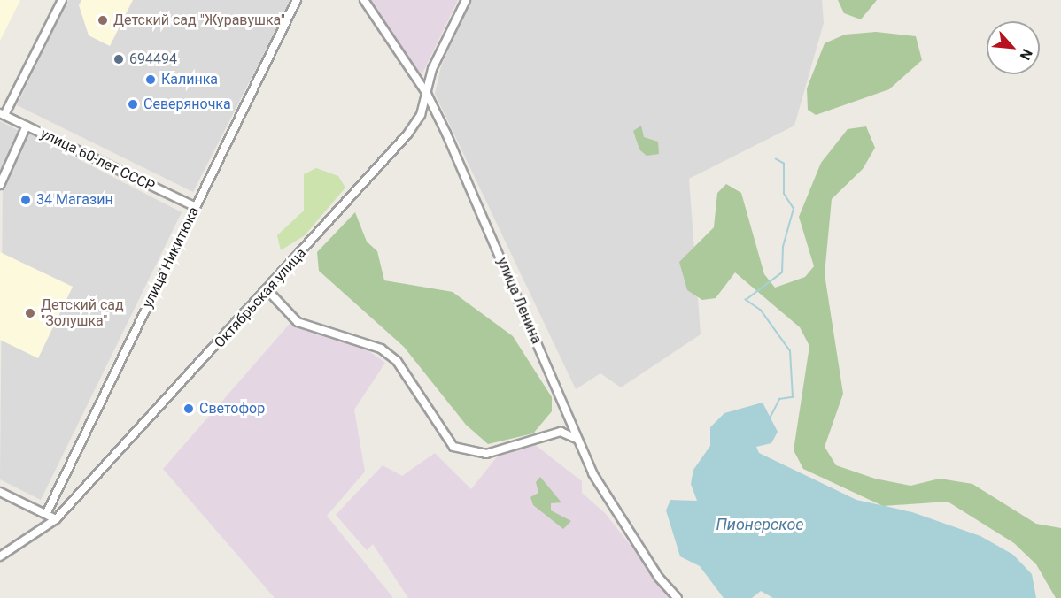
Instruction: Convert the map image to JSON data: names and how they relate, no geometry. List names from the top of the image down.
{
  "streets": {
    "street": [
      "улица 60-лет СССР",
      "улица Никитюка",
      "Октябрьская улица",
      "улица Ленина"
    ]
  },
  "crossings": [
    ["улица 60-лет СССР", "улица Никитюка"],
    ["Октябрьская улица", "улица Ленина"]
  ],
  "water": ["Пионерское"],
  "places": [
    "Детский сад \"Журавушка\"",
    "694494",
    "Калинка",
    "Северяночка",
    "34 Магазин",
    "Детский сад \"Золушка\"",
    "Светофор"
  ],
  "north": "bottom right"
}
